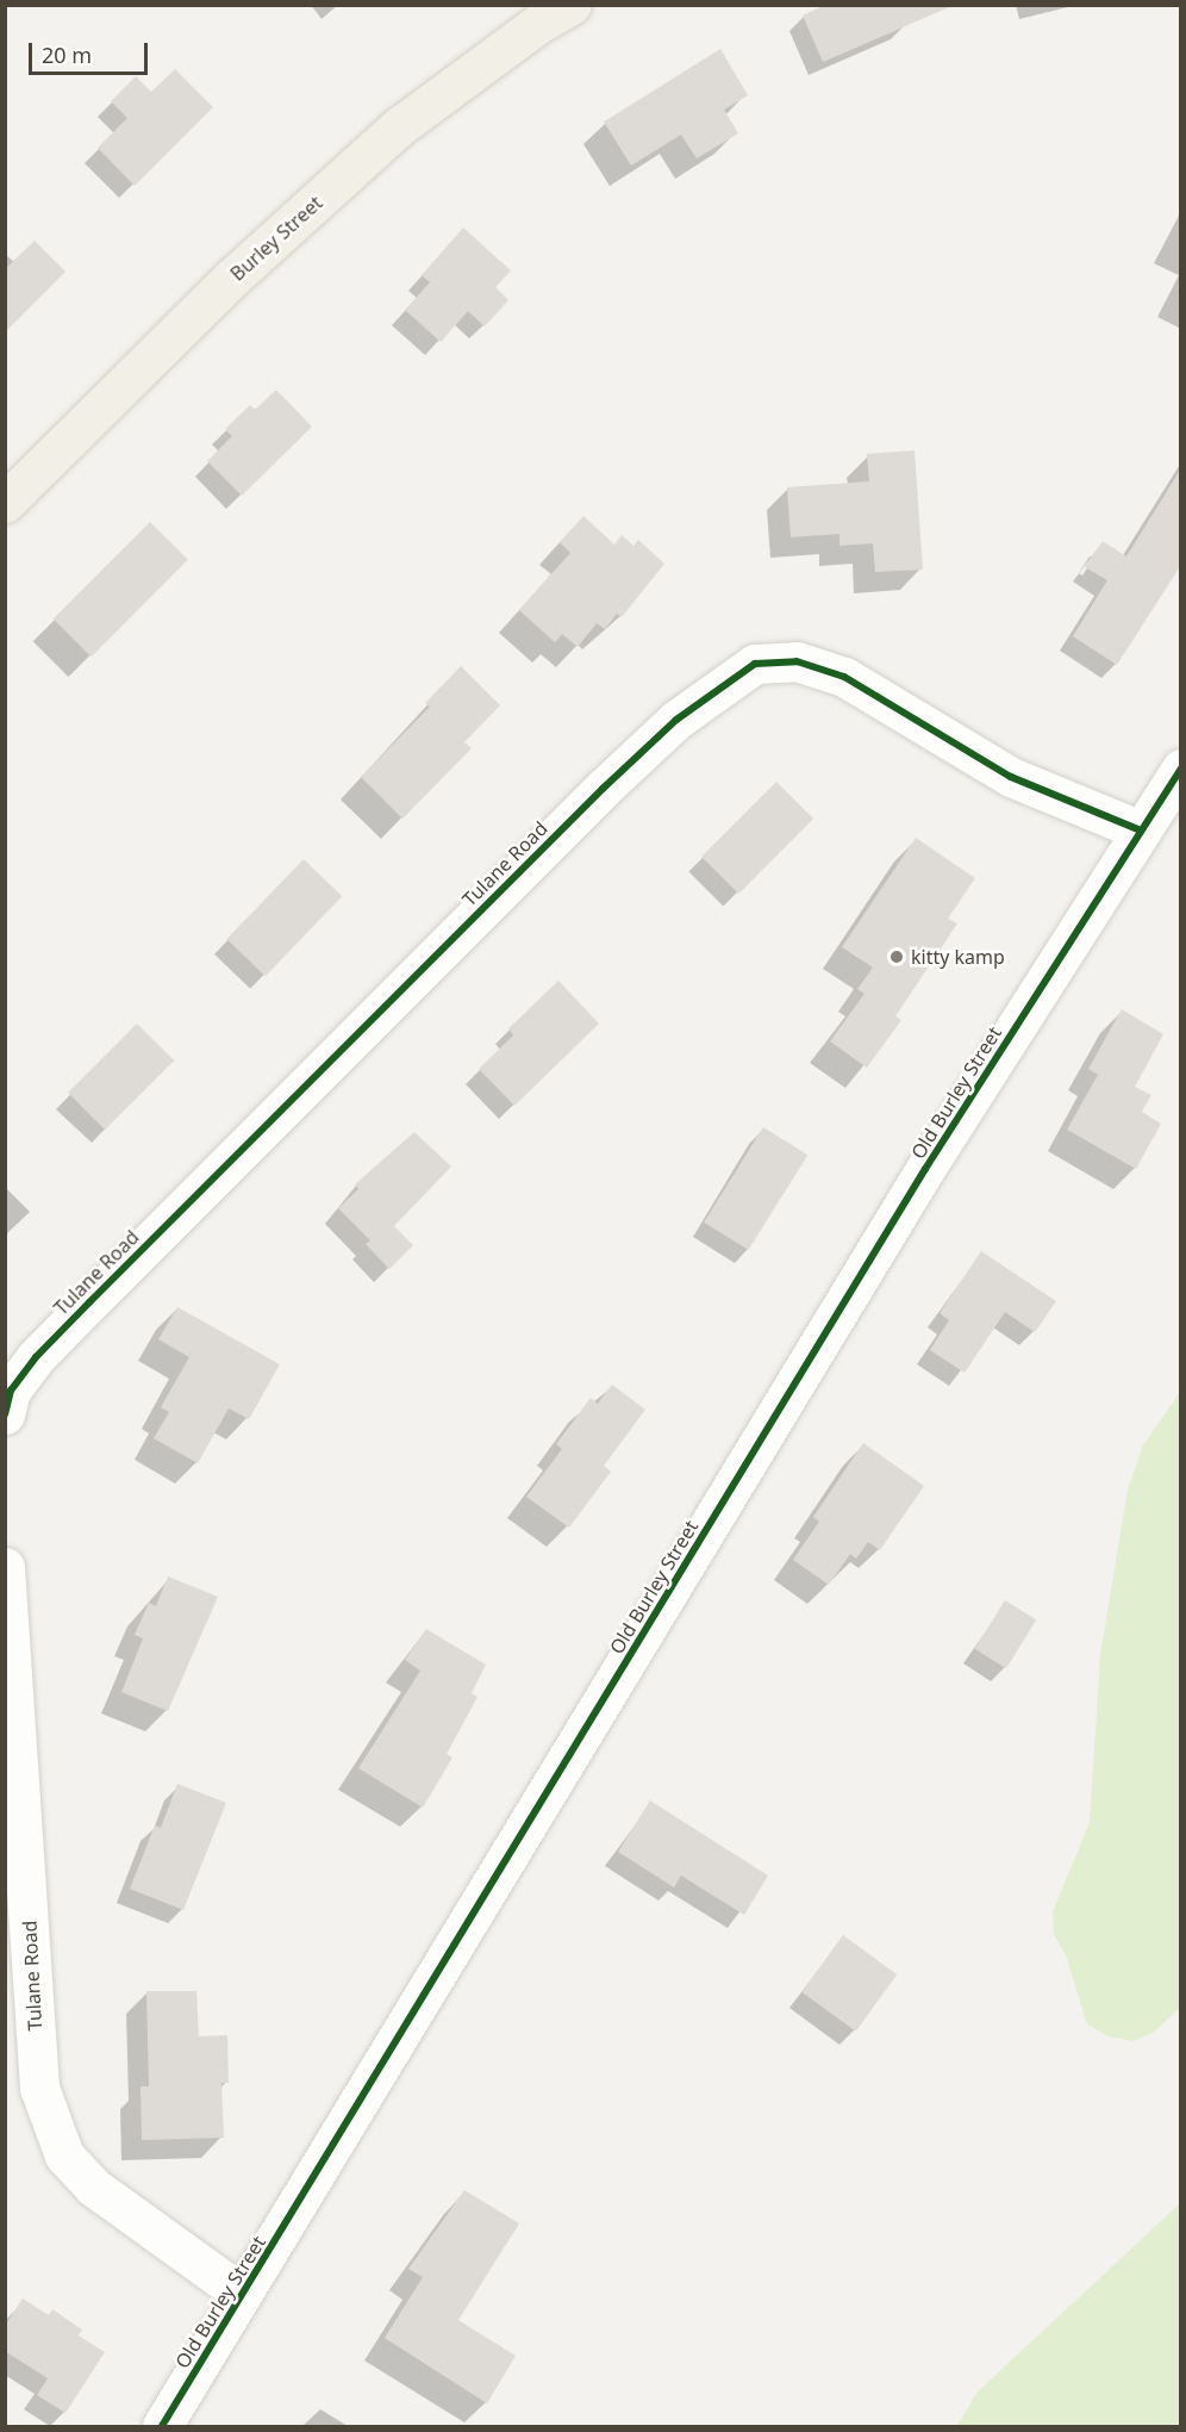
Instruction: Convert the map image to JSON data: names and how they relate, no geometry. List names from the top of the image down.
{
  "streets": {
    "main road": ["Burley Street"],
    "street": ["Tulane Road", "Old Burley Street"]
  },
  "crossings": [
    ["Tulane Road", "Old Burley Street"]
  ],
  "places": ["kitty kamp"],
  "scale_bar": "20 m"
}
